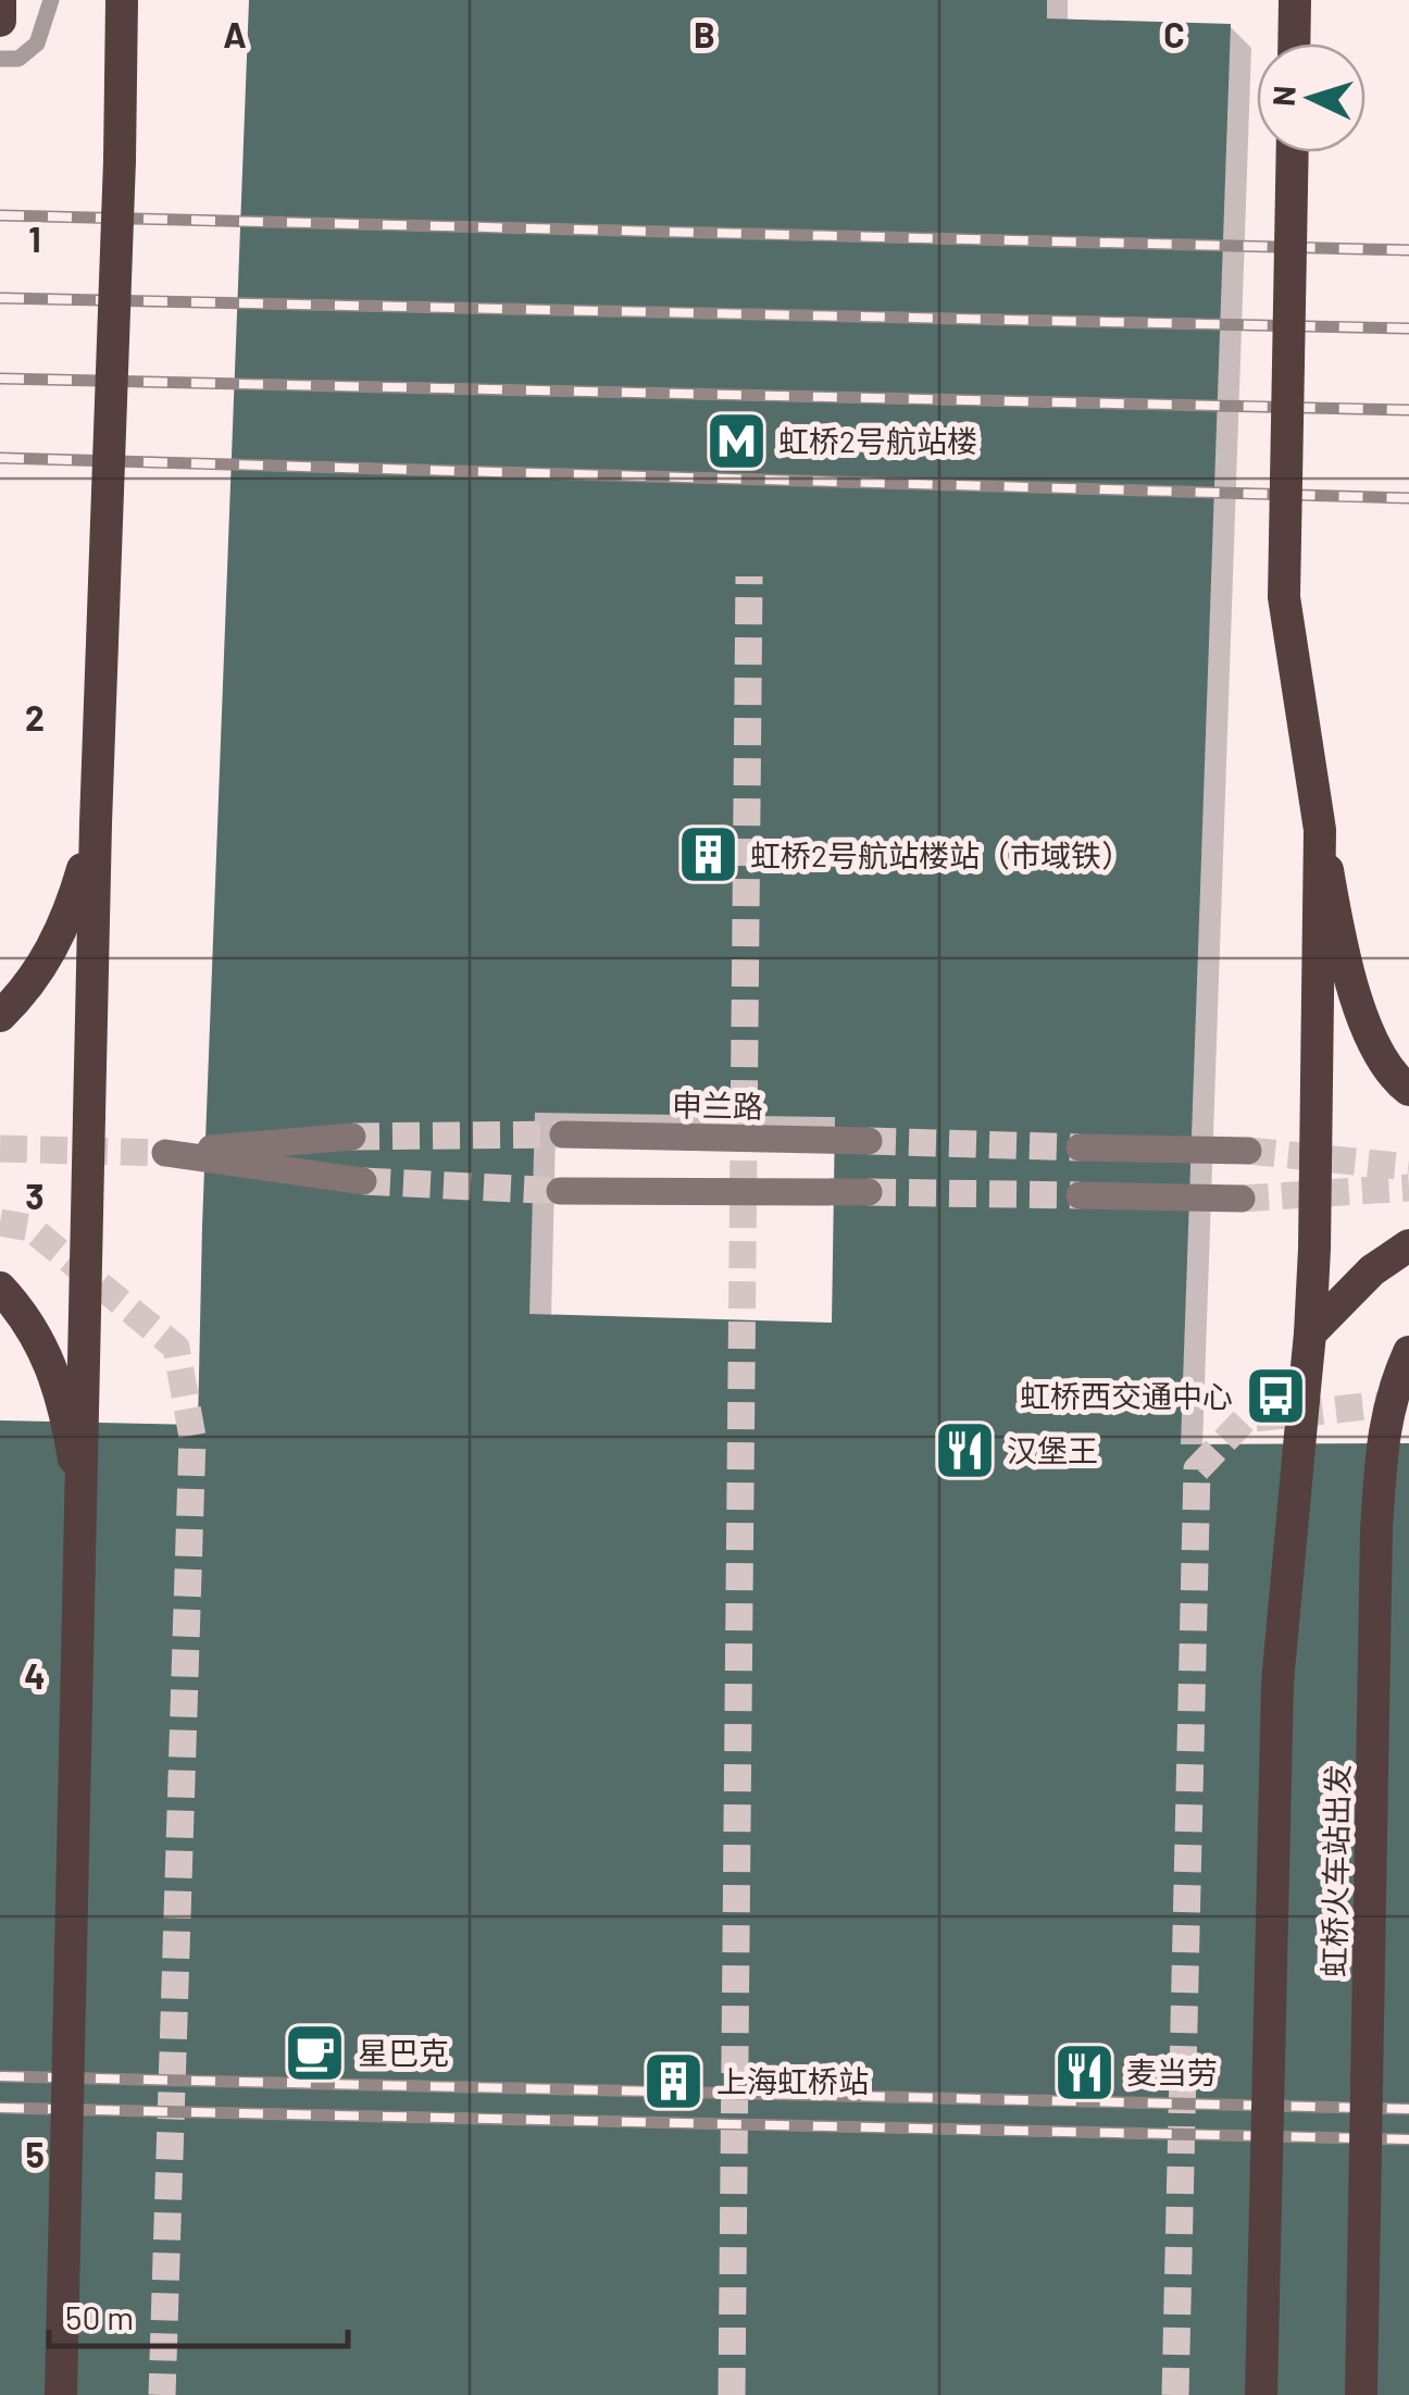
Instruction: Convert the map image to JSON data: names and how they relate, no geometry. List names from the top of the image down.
{
  "streets": {
    "highway": ["虹桥火车站出发"],
    "street": ["申兰路"]
  },
  "places": {
    "metro station": ["虹桥2号航站楼"],
    "building": ["虹桥2号航站楼站（市域铁）", "上海虹桥站"],
    "bus stop": ["虹桥西交通中心"],
    "restaurant": ["汉堡王", "麦当劳"],
    "cafe": ["星巴克"]
  },
  "scale_bar": "50 m",
  "north": "left",
  "grid": {
    "columns": ["A", "B", "C"],
    "rows": [
      "1",
      "2",
      "3",
      "4",
      "5"
    ]
  }
}
